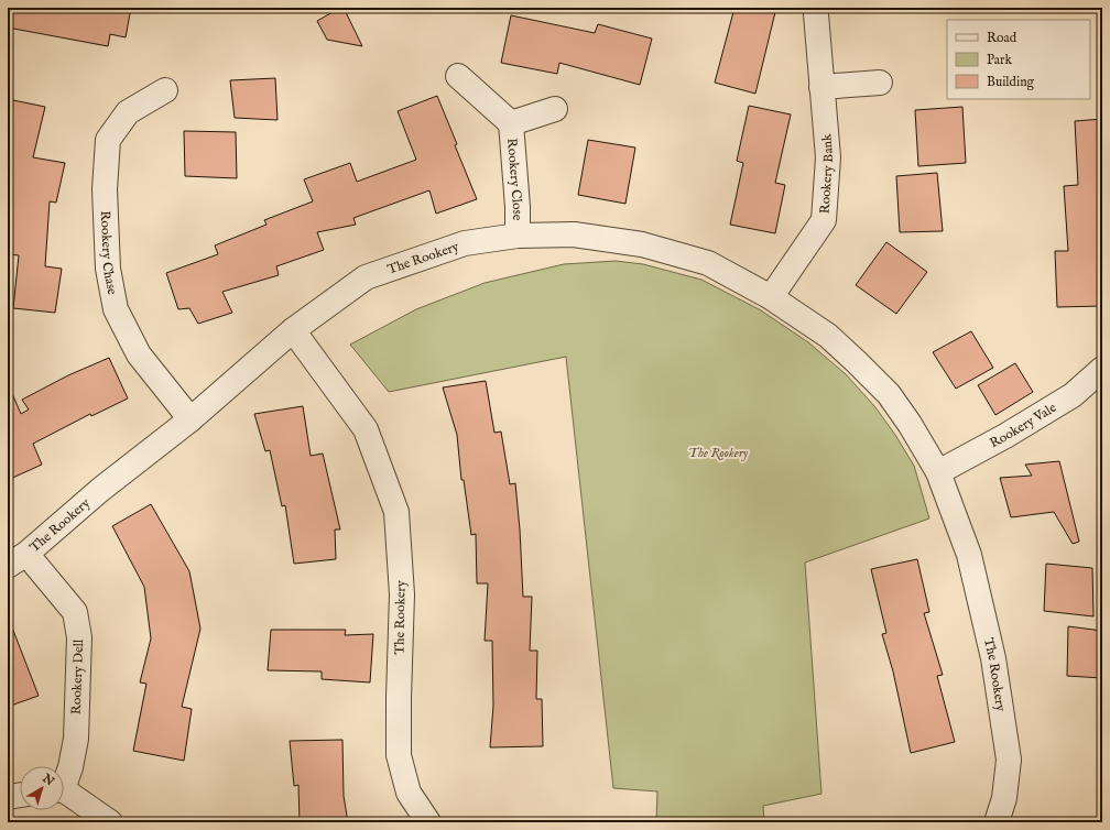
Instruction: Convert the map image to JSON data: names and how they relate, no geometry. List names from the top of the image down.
{
  "streets": {
    "street": [
      "Rookery Bank",
      "Rookery Close",
      "Rookery Chase",
      "The Rookery",
      "Rookery Vale",
      "Rookery Dell"
    ]
  },
  "crossings": [
    ["Rookery Bank", "The Rookery"],
    ["Rookery Close", "The Rookery"],
    ["Rookery Chase", "The Rookery"],
    ["The Rookery", "Rookery Vale"],
    ["The Rookery", "Rookery Dell"]
  ],
  "parks": ["The Rookery"],
  "legend": ["Road", "Park", "Building"],
  "north": "top right"
}
